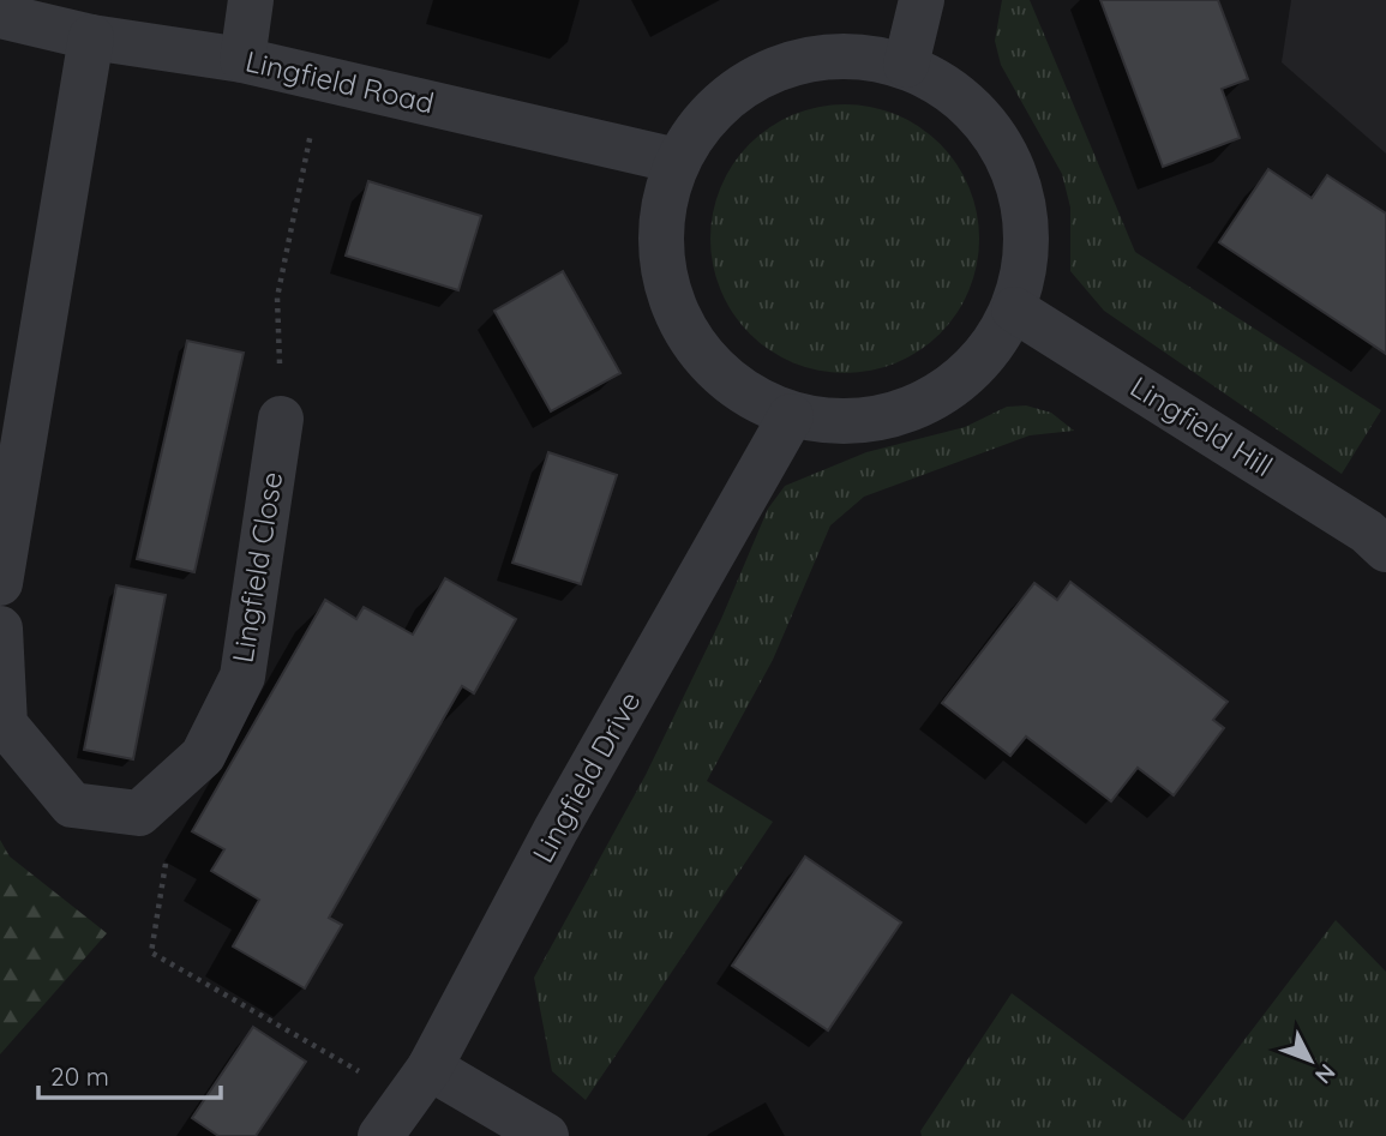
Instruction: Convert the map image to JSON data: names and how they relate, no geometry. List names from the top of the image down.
{
  "streets": {
    "street": [
      "Lingfield Road",
      "Lingfield Hill",
      "Lingfield Close",
      "Lingfield Drive"
    ]
  },
  "scale_bar": "20 m",
  "north": "bottom right"
}
